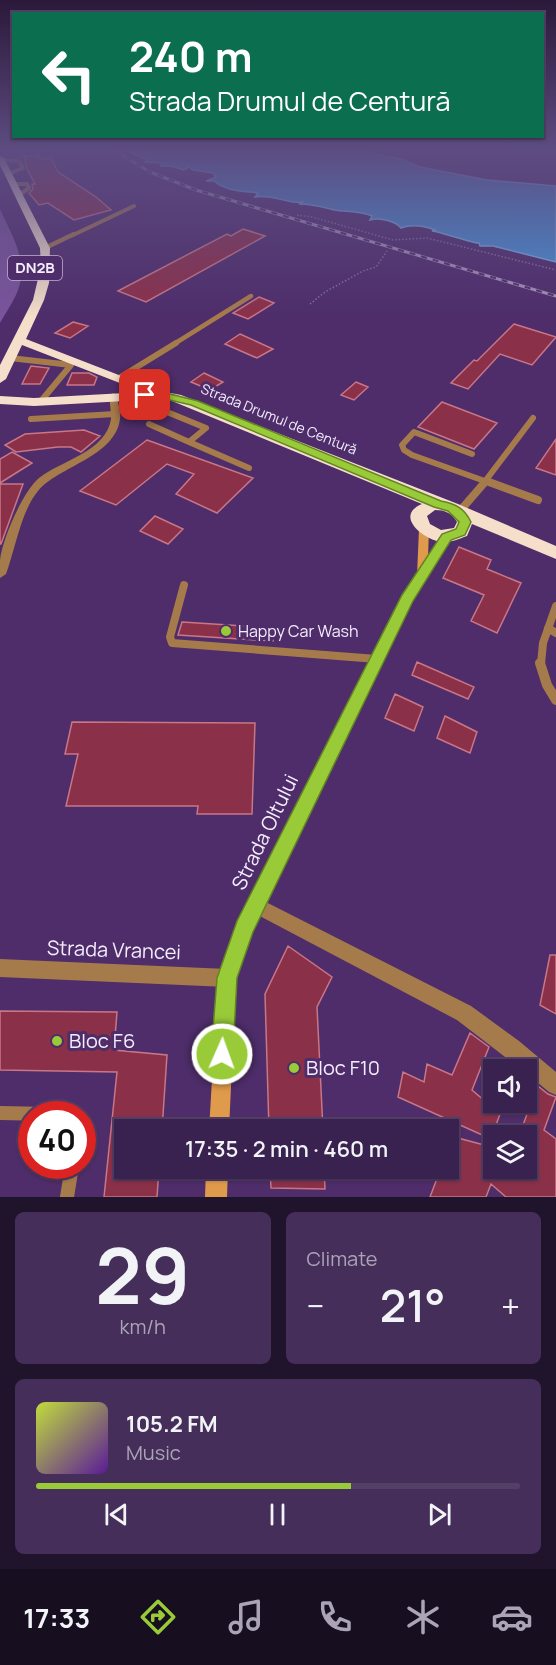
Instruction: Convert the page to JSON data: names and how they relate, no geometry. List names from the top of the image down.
{
  "streets": {
    "highway": ["DN2B", "Strada Drumul de Centură"],
    "street": ["Strada Oltului", "Strada Vrancei"]
  },
  "crossings": [
    ["Strada Drumul de Centură", "Strada Oltului"],
    ["Strada Oltului", "Strada Vrancei"]
  ],
  "places": ["Happy Car Wash", "Bloc F6", "Bloc F10"],
  "page": {
    "turn": ["240 m", "Strada Drumul de Centură"],
    "limit": "40",
    "trip": "17:35 · 2 min · 460 m",
    "tile": [
      ["29", "km/h"],
      "Climate"
    ],
    "heat": ["−", "21°", "+"],
    "song": ["105.2 FM", "Music"],
    "tabs": "17:33"
  }
}
